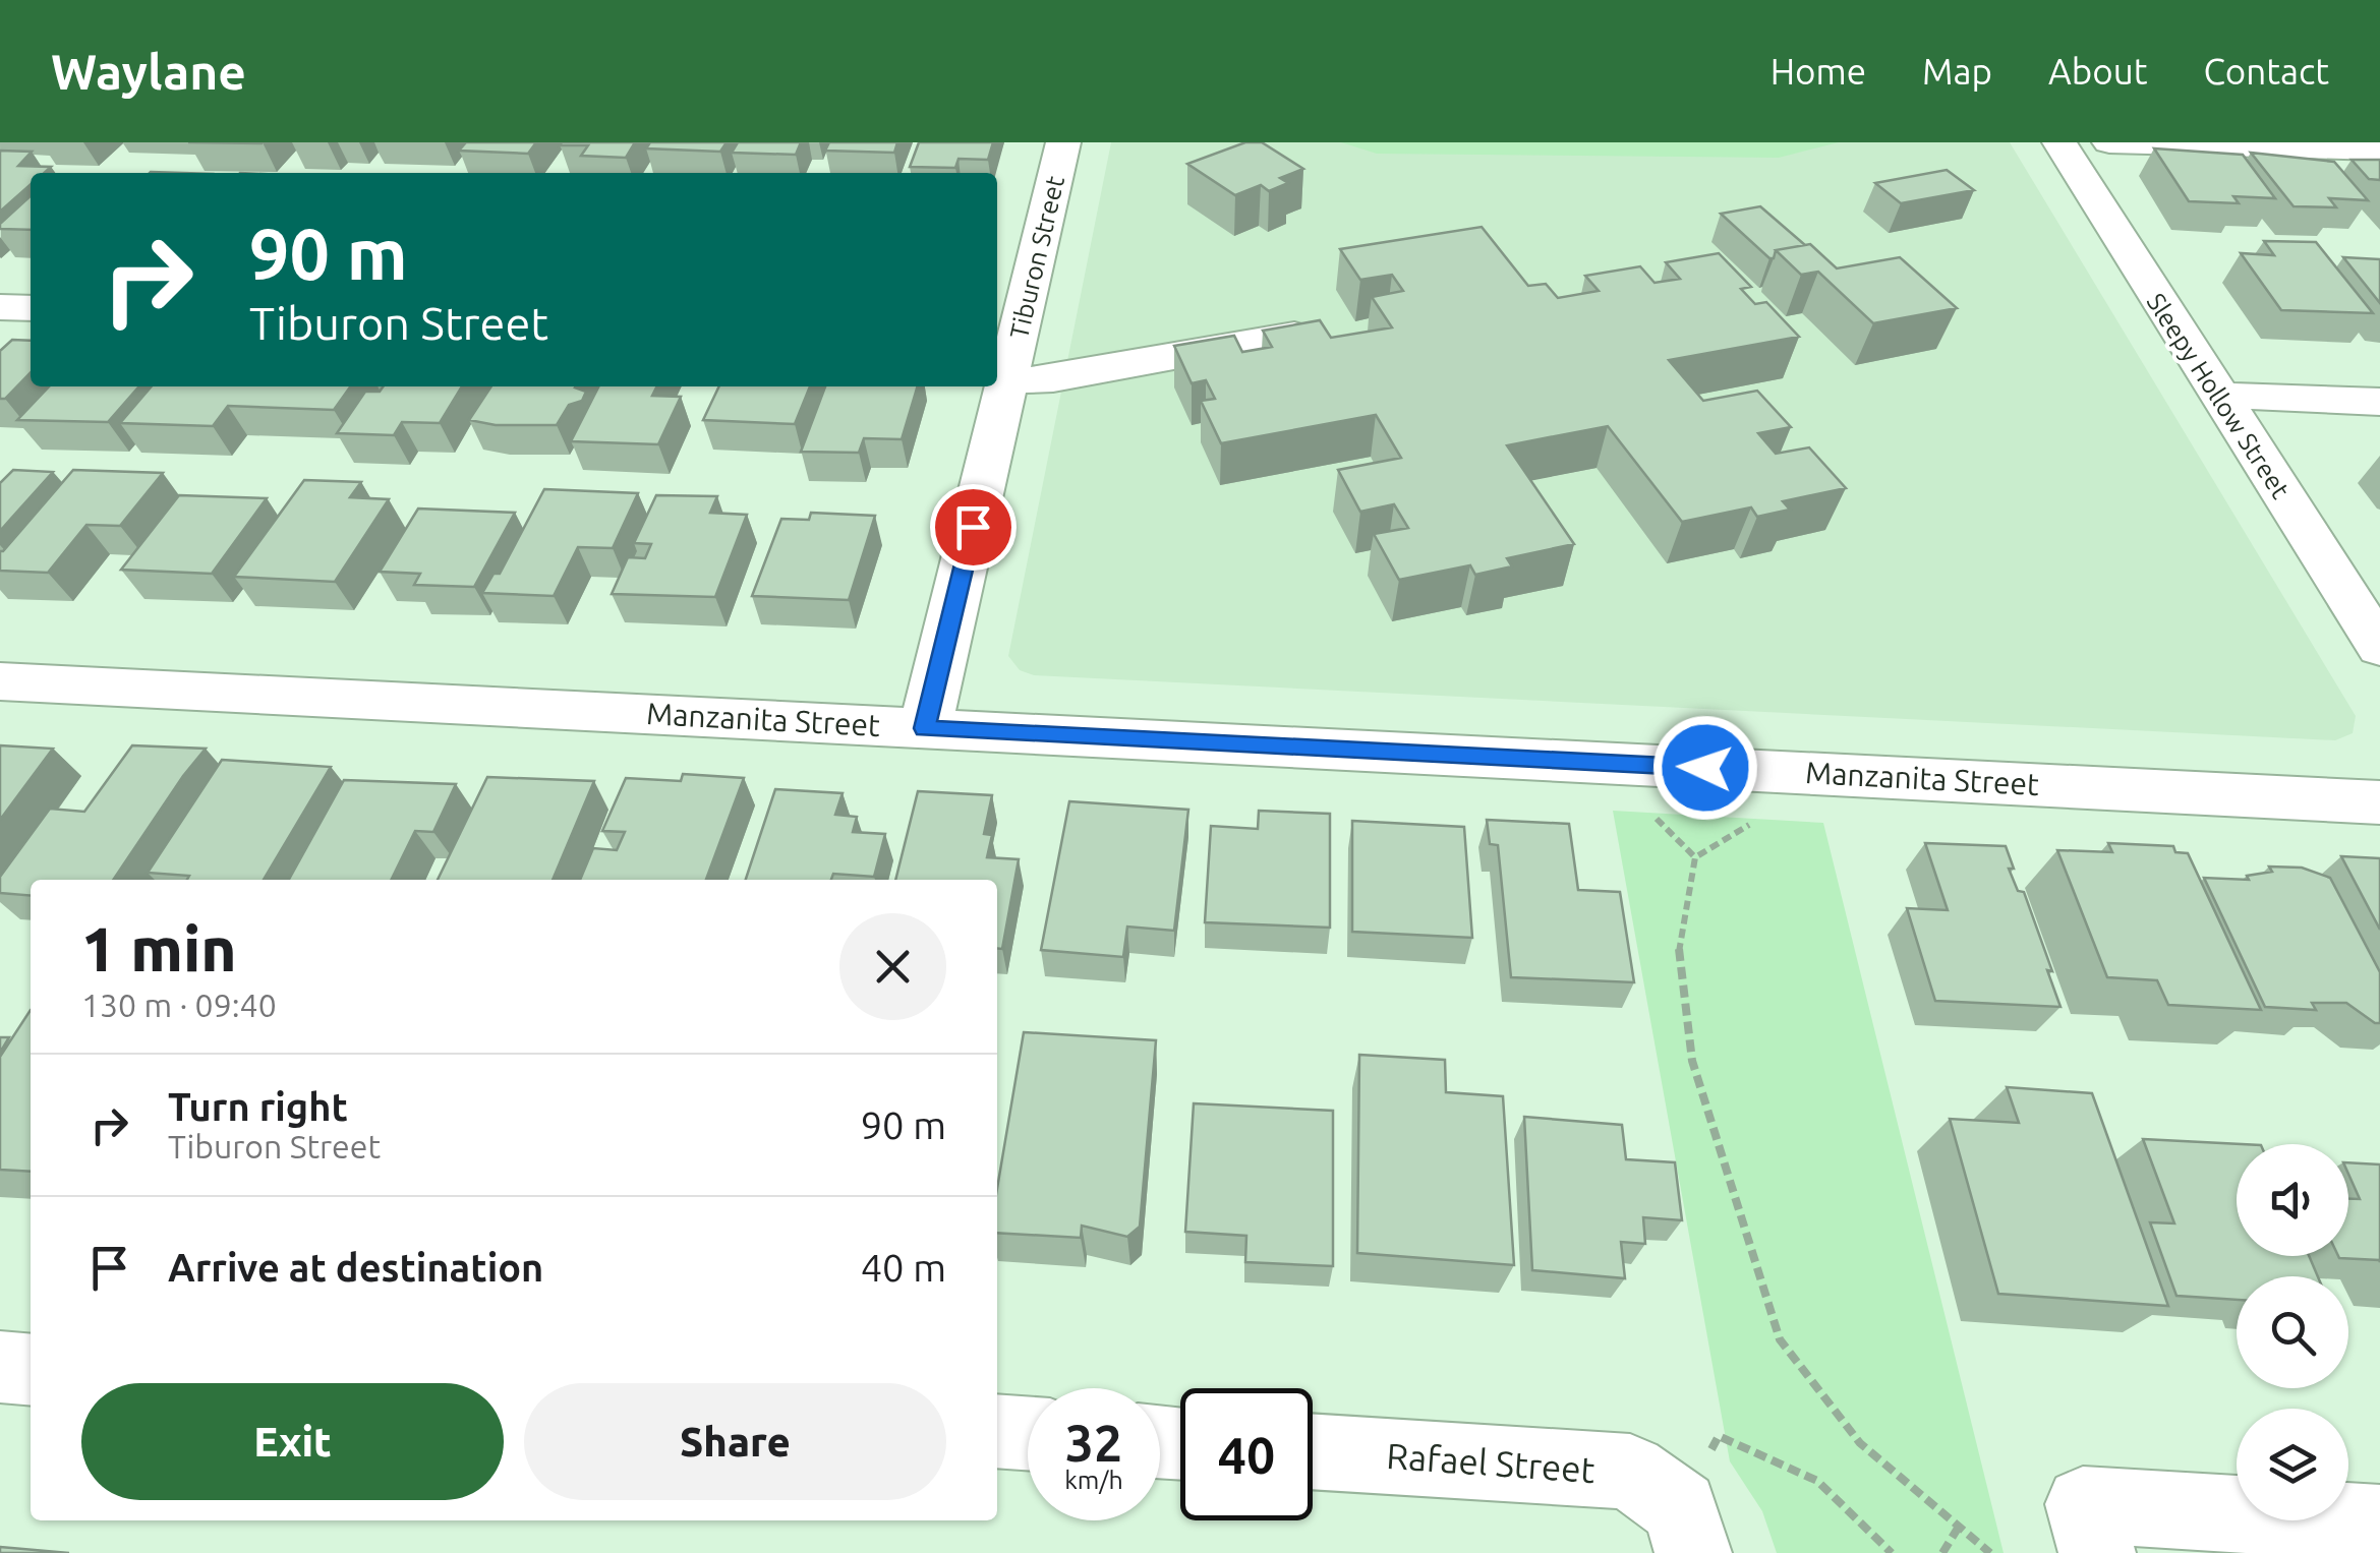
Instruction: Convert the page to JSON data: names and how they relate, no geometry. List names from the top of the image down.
{
  "streets": {
    "street": [
      "Tiburon Street",
      "Sleepy Hollow Street",
      "Manzanita Street",
      "Rafael Street"
    ]
  },
  "crossings": [
    ["Tiburon Street", "Manzanita Street"]
  ],
  "page": {
    "header": "Waylane",
    "nav": [
      "Home",
      "Map",
      "About",
      "Contact"
    ],
    "turn": ["90 m", "Tiburon Street"],
    "heading": ["1 min", "130 m · 09:40"],
    "list": [
      {
        "name": "Turn right",
        "note": "Tiburon Street",
        "value": "90 m"
      },
      {
        "name": "Arrive at destination",
        "value": "40 m"
      }
    ],
    "buttons": ["Exit", "Share"],
    "speed": "32 km/h",
    "limit": "40"
  }
}
